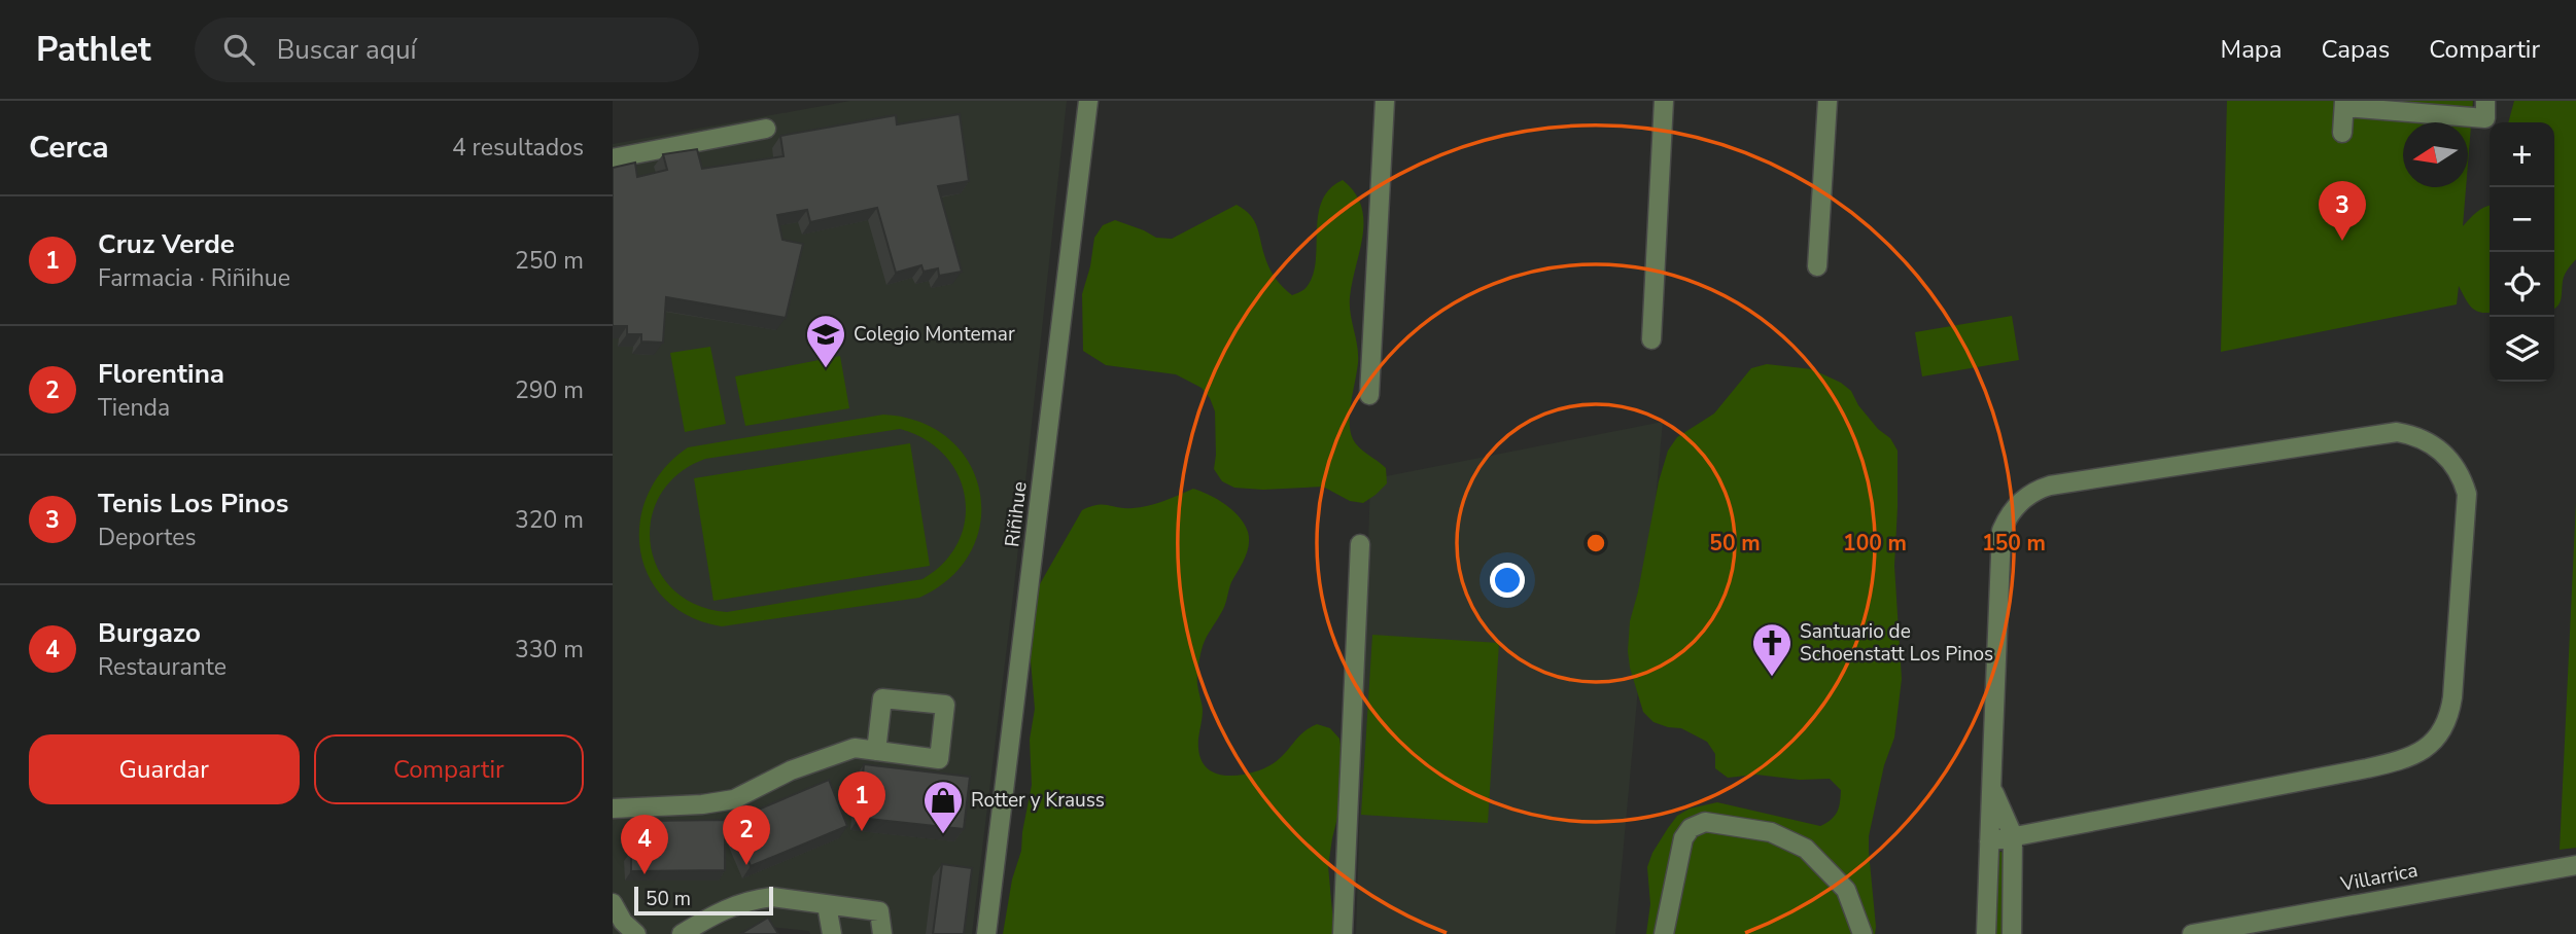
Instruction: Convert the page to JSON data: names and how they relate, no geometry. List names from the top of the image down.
{
  "streets": {
    "street": ["Riñihue", "Villarrica"]
  },
  "places": {
    "school or university": ["Colegio Montemar"],
    "church": ["Santuario de Schoenstatt Los Pinos"],
    "shop": ["Rotter y Krauss"]
  },
  "scale_bar": "50 m",
  "north": "left",
  "page": {
    "header": "Pathlet",
    "search": "Buscar aquí",
    "nav": ["Mapa", "Capas", "Compartir"],
    "heading": ["Cerca", "4 resultados"],
    "map_buttons": ["+", "−"],
    "pins": [
      "3",
      "1",
      "2",
      "4"
    ],
    "list": [
      {
        "mark": "1",
        "name": "Cruz Verde",
        "note": "Farmacia · Riñihue",
        "value": "250 m"
      },
      {
        "mark": "2",
        "name": "Florentina",
        "note": "Tienda",
        "value": "290 m"
      },
      {
        "mark": "3",
        "name": "Tenis Los Pinos",
        "note": "Deportes",
        "value": "320 m"
      },
      {
        "mark": "4",
        "name": "Burgazo",
        "note": "Restaurante",
        "value": "330 m"
      }
    ],
    "buttons": ["Guardar", "Compartir"],
    "scale": "50 m"
  },
  "rings": ["50 m", "100 m", "150 m"]
}
